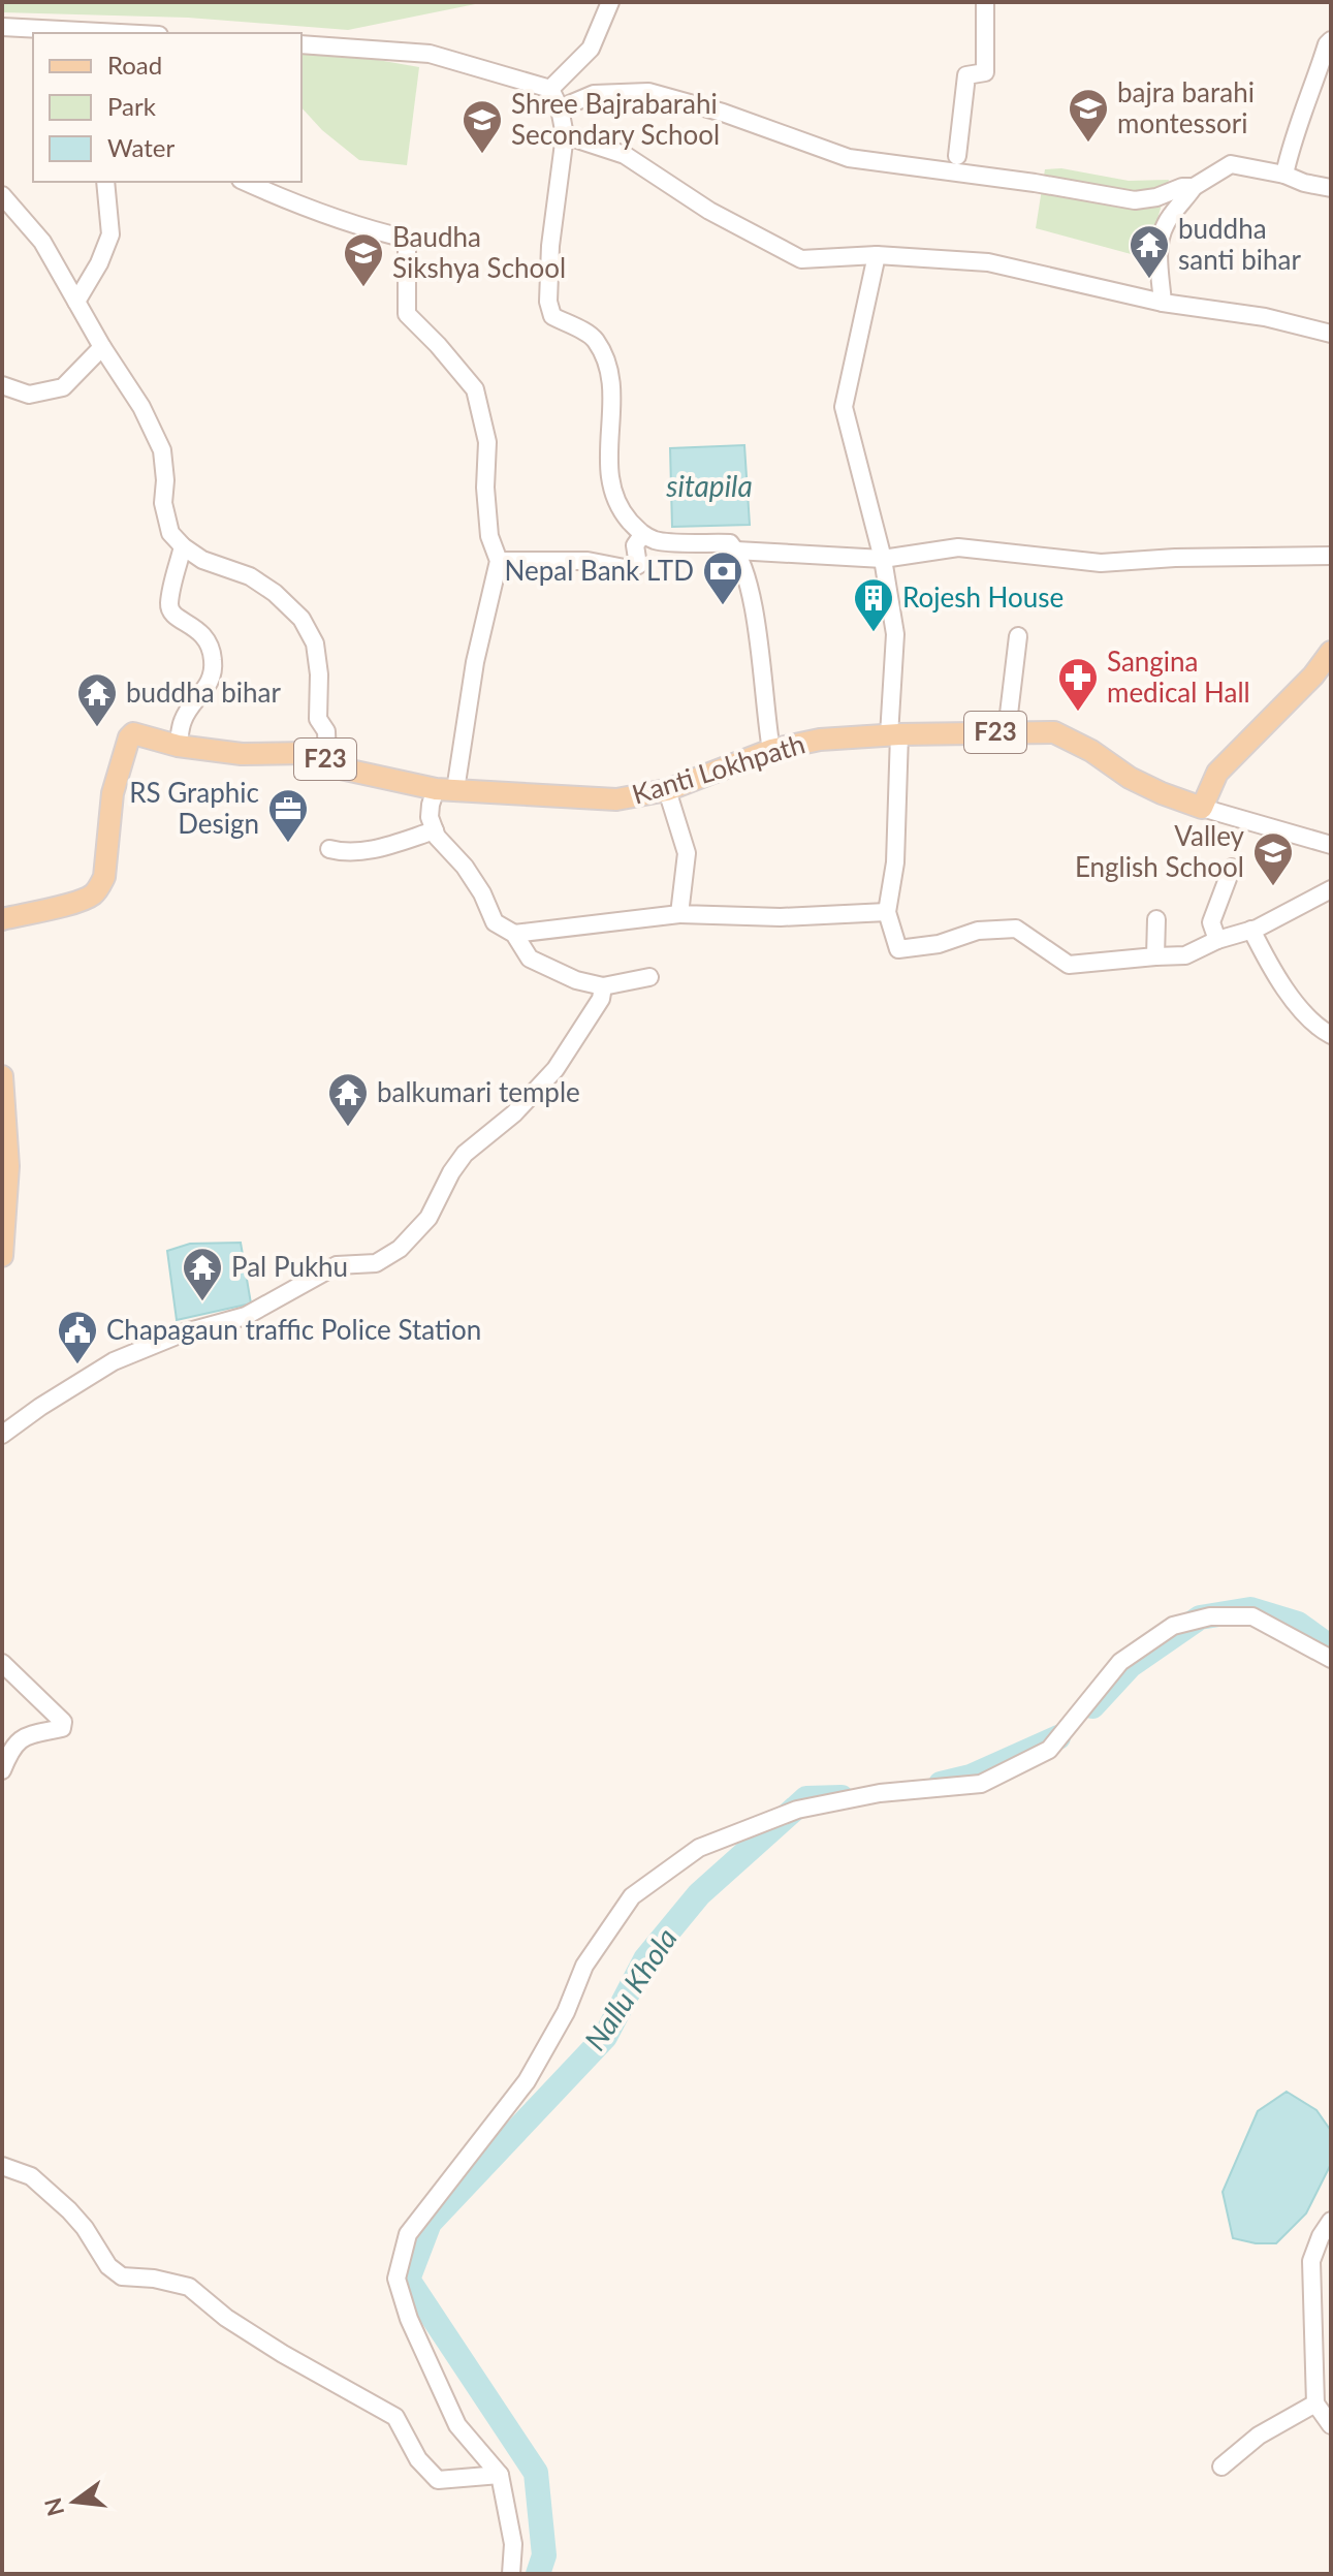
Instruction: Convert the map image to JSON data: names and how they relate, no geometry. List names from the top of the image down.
{
  "streets": {
    "main road": ["F23", "Kanti Lokhpath"]
  },
  "water": ["sitapila", "Nallu Khola"],
  "places": {
    "school or university": [
      "bajra barahi montessori",
      "Shree Bajrabarahi Secondary School",
      "Baudha Sikshya School",
      "Valley English School"
    ],
    "temple": [
      "buddha santi bihar",
      "buddha bihar",
      "balkumari temple",
      "Pal Pukhu"
    ],
    "bank": ["Nepal Bank LTD"],
    "building": ["Rojesh House"],
    "pharmacy": ["Sangina medical Hall"],
    "office": ["RS Graphic Design"],
    "public building": ["Chapagaun traffic Police Station"]
  },
  "legend": ["Road", "Park", "Water"],
  "north": "left"
}
